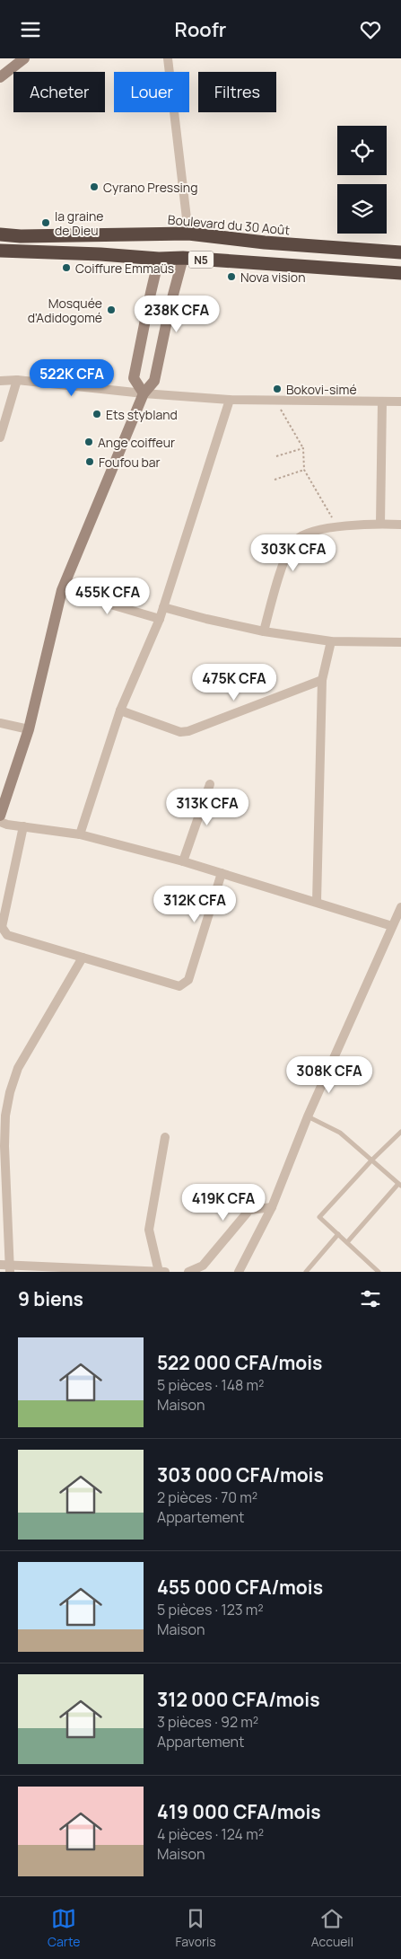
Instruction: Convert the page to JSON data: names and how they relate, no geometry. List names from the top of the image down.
{
  "streets": {
    "highway": ["Boulevard du 30 Août", "N5"]
  },
  "places": [
    "Cyrano Pressing",
    "la graine de Dieu",
    "Coiffure Emmaüs",
    "Nova vision",
    "Mosquée d'Adidogomé",
    "Bokovi-simé",
    "Ets stybland",
    "Ange coiffeur",
    "Foufou bar"
  ],
  "page": {
    "header": "Roofr",
    "chip": ["Acheter", "Louer", "Filtres"],
    "price": [
      "238K CFA",
      "522K CFA",
      "303K CFA",
      "455K CFA",
      "475K CFA",
      "313K CFA",
      "312K CFA",
      "308K CFA",
      "419K CFA"
    ],
    "heading": "9 biens",
    "list": [
      {
        "name": "522 000 CFA/mois",
        "note": "5 pièces · 148 m² · Maison"
      },
      {
        "name": "303 000 CFA/mois",
        "note": "2 pièces · 70 m² · Appartement"
      },
      {
        "name": "455 000 CFA/mois",
        "note": "5 pièces · 123 m² · Maison"
      },
      {
        "name": "312 000 CFA/mois",
        "note": "3 pièces · 92 m² · Appartement"
      },
      {
        "name": "419 000 CFA/mois",
        "note": "4 pièces · 124 m² · Maison"
      }
    ],
    "tabs": ["Carte", "Favoris", "Accueil"]
  }
}
